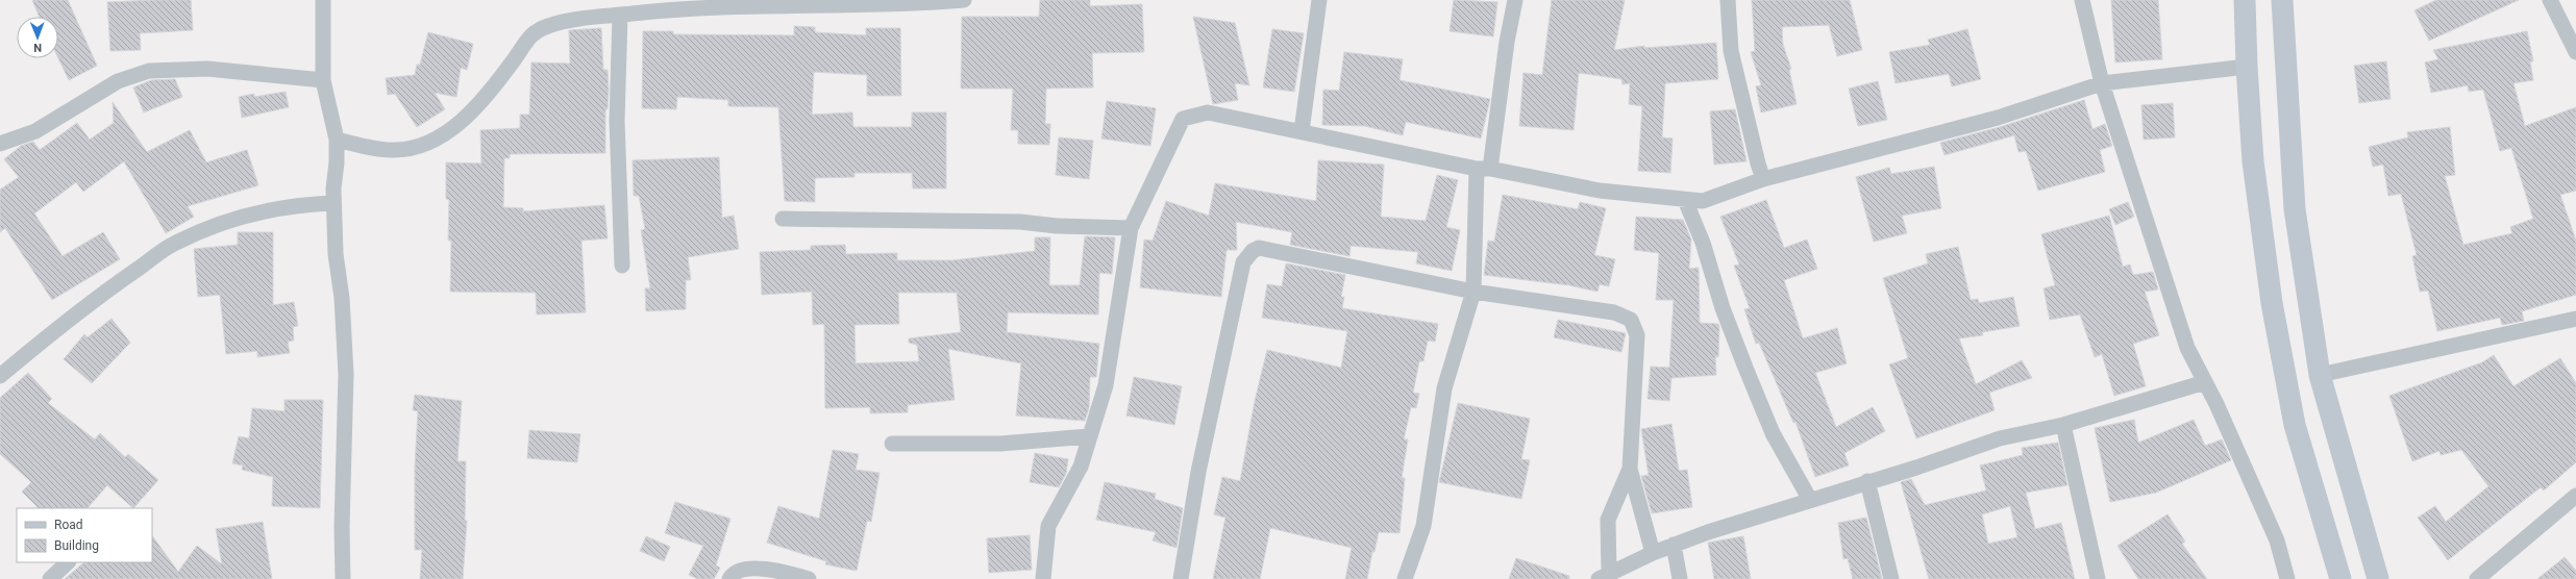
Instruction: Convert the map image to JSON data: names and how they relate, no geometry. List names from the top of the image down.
{
  "legend": ["Road", "Building"],
  "north": "bottom"
}
